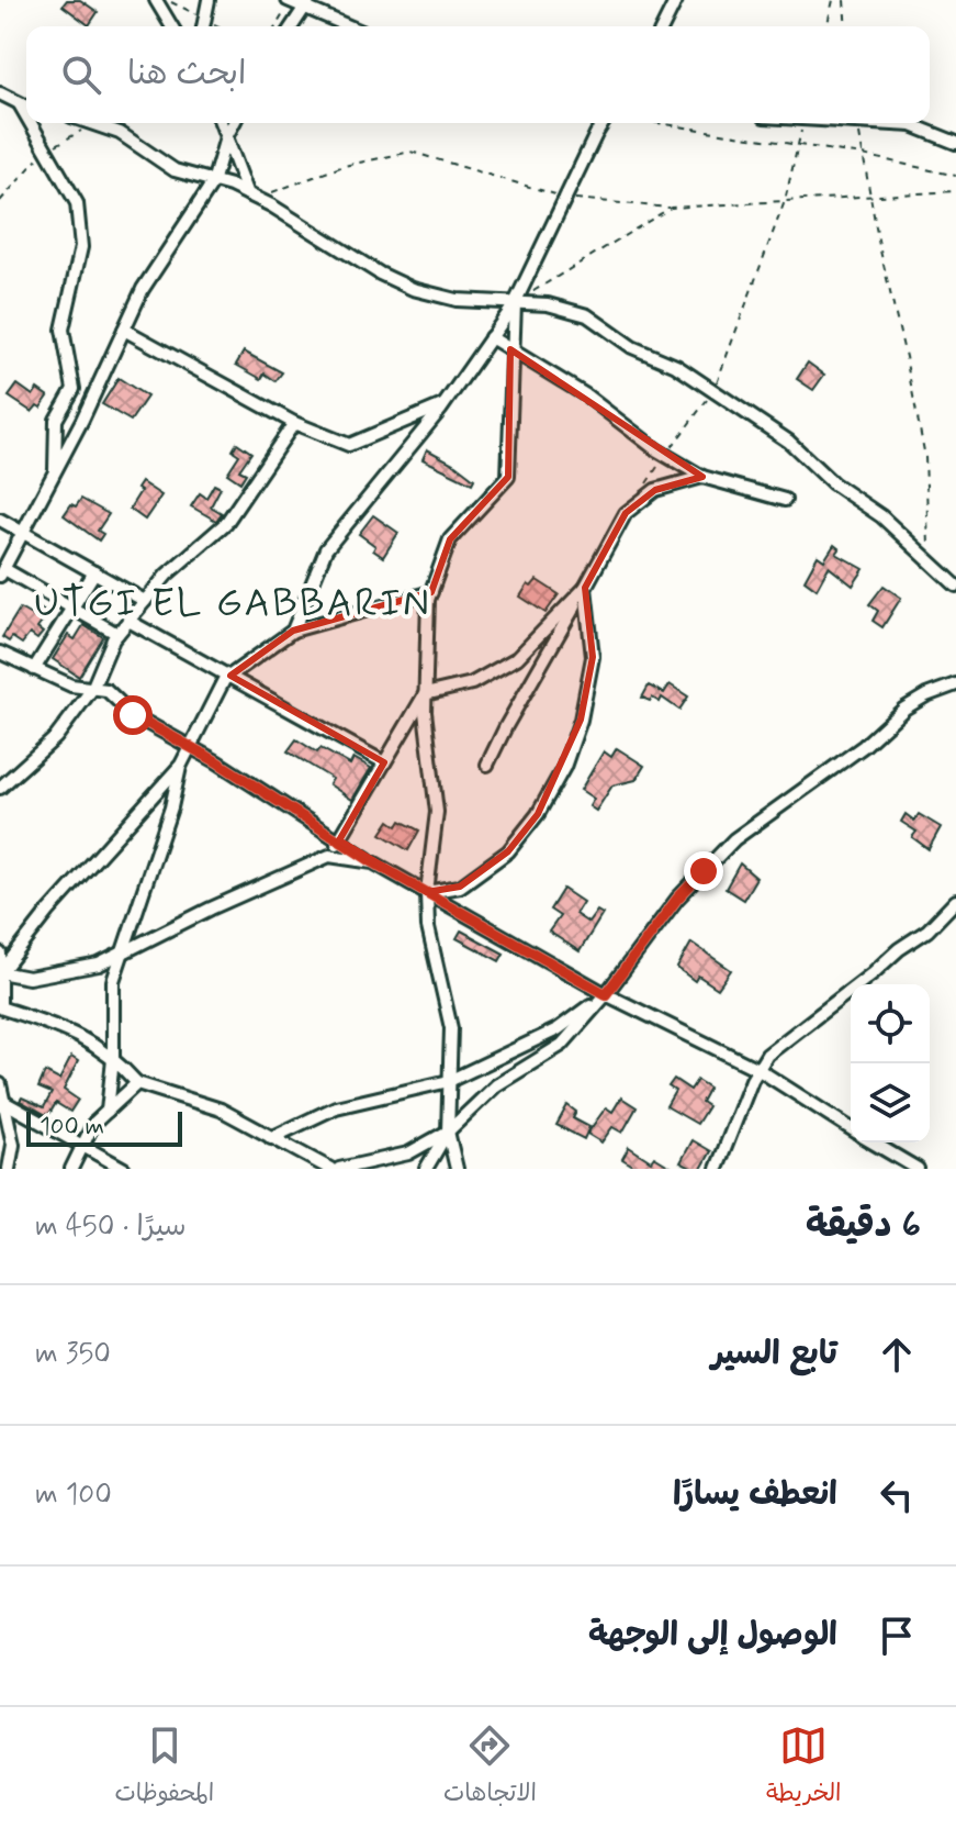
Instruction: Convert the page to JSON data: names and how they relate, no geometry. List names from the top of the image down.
{
  "districts": ["UTGI EL GABBARIN"],
  "scale_bar": "100 m",
  "page": {
    "search": "ابحث هنا",
    "scale": "100 m",
    "heading": ["6 دقيقة", "سيرًا · 450 m"],
    "list": [
      ["تابع السير", "350 m"],
      ["انعطف يسارًا", "100 m"],
      "الوصول إلى الوجهة"
    ],
    "nav": ["الخريطة", "الاتجاهات", "المحفوظات"]
  }
}
